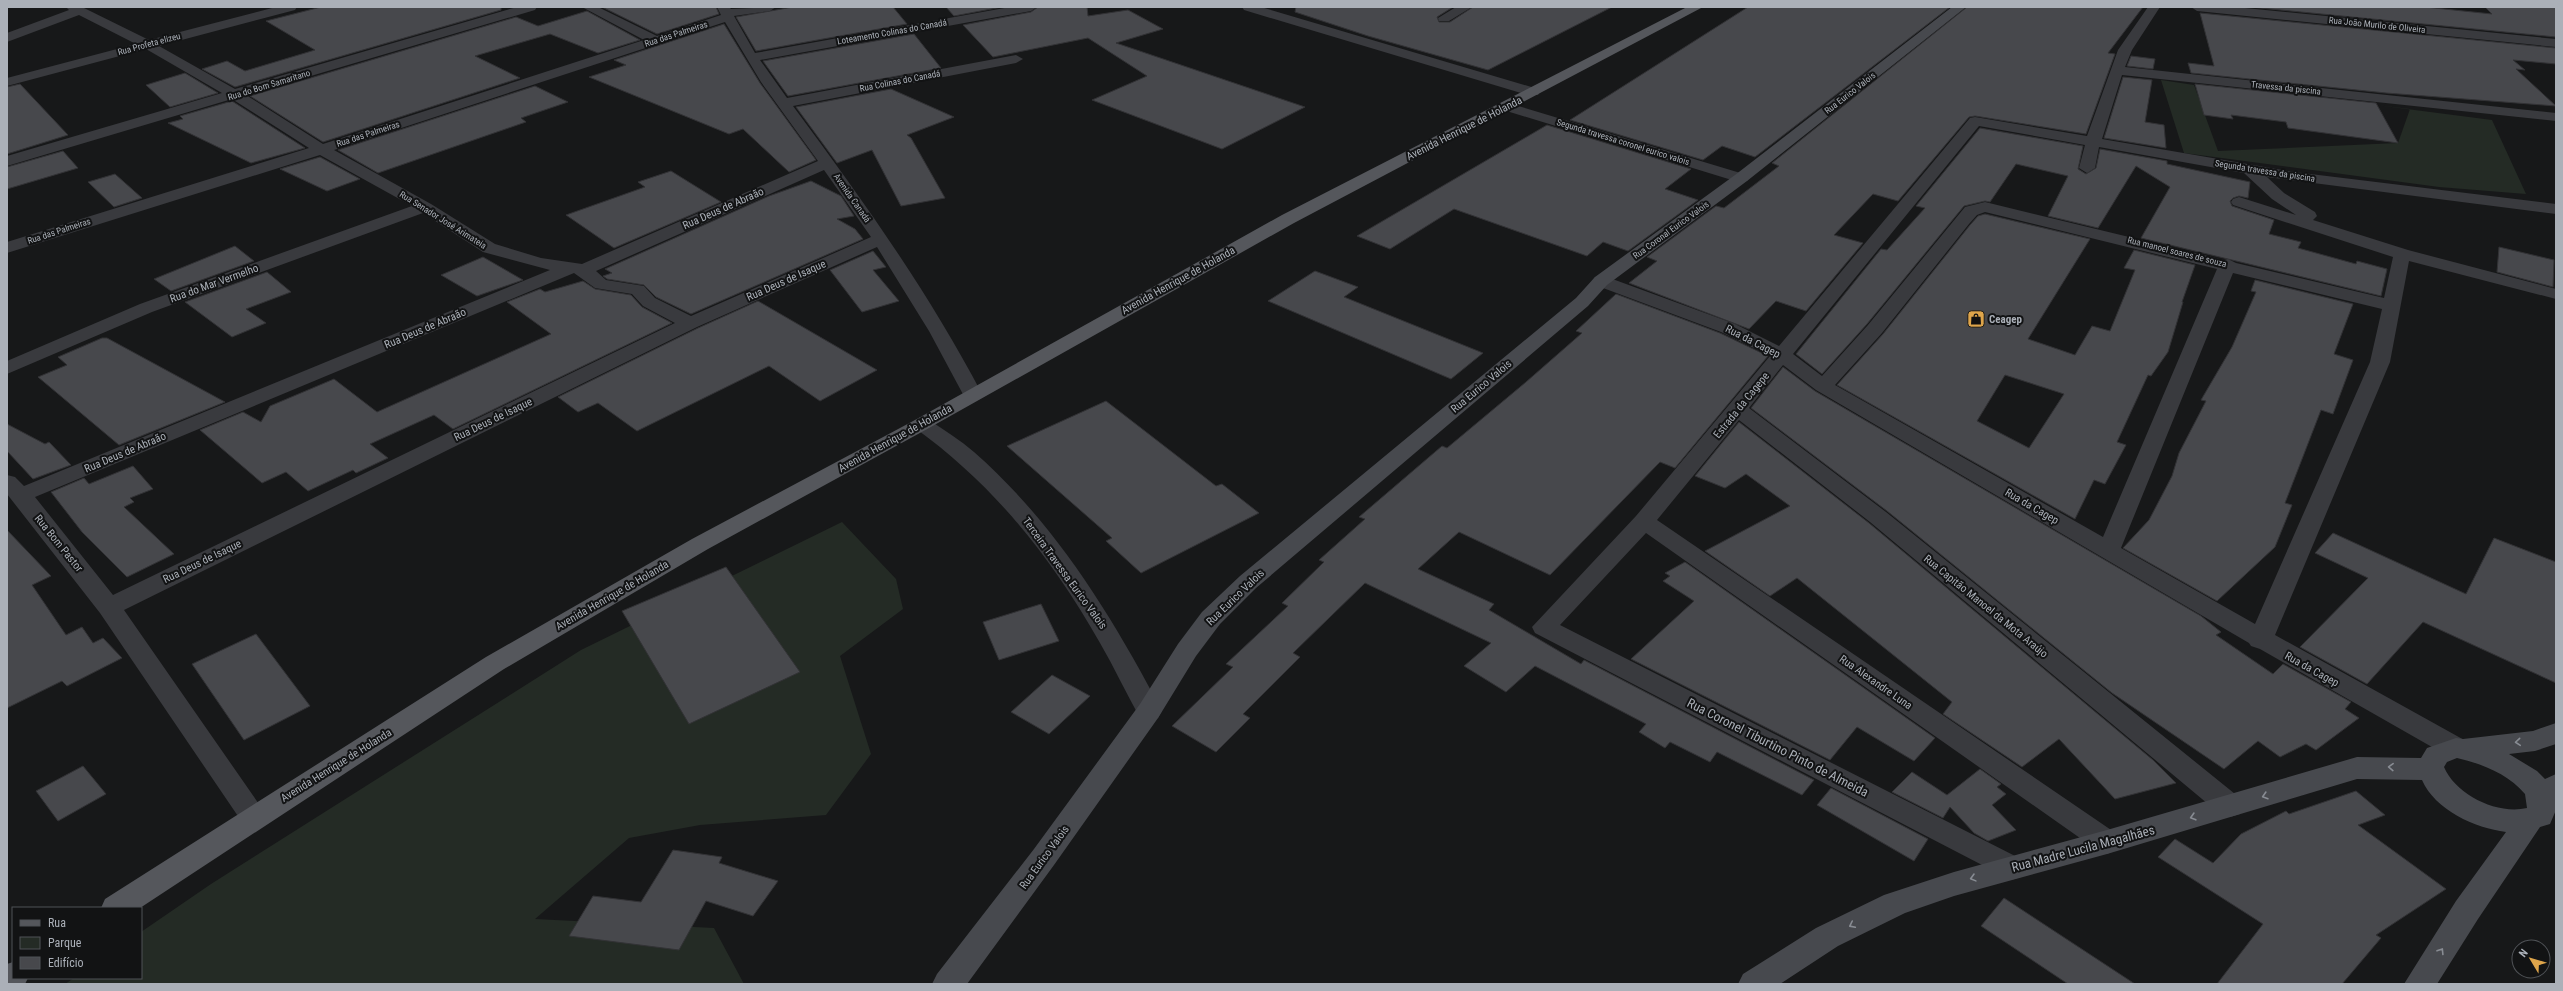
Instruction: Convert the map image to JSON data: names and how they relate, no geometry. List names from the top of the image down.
{
  "streets": {
    "main road": [
      "Rua Eurico Valois",
      "Avenida Henrique de Holanda",
      "Rua Coronal Eurico Valois",
      "Rua Madre Lucila Magalhães"
    ],
    "street": [
      "Rua João Murilo de Oliveira",
      "Loteamento Colinas do Canadá",
      "Rua das Palmeiras",
      "Rua Profeta elizeu",
      "Rua Colinas do Canadá",
      "Rua do Bom Samaritano",
      "Travessa da piscina",
      "Segunda travessa coronel eurico valois",
      "Segunda travessa da piscina",
      "Avenida Canadá",
      "Rua Deus de Abraão",
      "Rua Senador José Arimateia",
      "Rua manoel soares de souza",
      "Rua Deus de Isaque",
      "Rua do Mar Vermelho",
      "Rua da Cagep",
      "Estrada da Cagepe",
      "Rua Bom Pastor",
      "Terceira Travessa Eurico Valois",
      "Rua Capitão Manoel da Mota Araújo",
      "Rua Alexandre Luna",
      "Rua Coronel Tiburtino Pinto de Almeida"
    ]
  },
  "crossings": [
    ["Loteamento Colinas do Canadá", "Avenida Canadá"],
    ["Rua das Palmeiras", "Avenida Canadá"],
    ["Rua das Palmeiras", "Rua Senador José Arimateia"],
    ["Rua Profeta elizeu", "Rua Senador José Arimateia"],
    ["Rua Colinas do Canadá", "Avenida Canadá"],
    ["Rua do Bom Samaritano", "Rua Senador José Arimateia"],
    ["Rua Eurico Valois", "Segunda travessa coronel eurico valois"],
    ["Rua Eurico Valois", "Rua Coronal Eurico Valois"],
    ["Rua Eurico Valois", "Rua da Cagep"],
    ["Rua Eurico Valois", "Terceira Travessa Eurico Valois"],
    ["Avenida Henrique de Holanda", "Segunda travessa coronel eurico valois"],
    ["Avenida Henrique de Holanda", "Avenida Canadá"],
    ["Avenida Henrique de Holanda", "Rua Bom Pastor"],
    ["Avenida Henrique de Holanda", "Terceira Travessa Eurico Valois"],
    ["Segunda travessa coronel eurico valois", "Rua Coronal Eurico Valois"],
    ["Segunda travessa da piscina", "Estrada da Cagepe"],
    ["Avenida Canadá", "Rua Deus de Abraão"],
    ["Avenida Canadá", "Rua Deus de Isaque"],
    ["Rua Deus de Abraão", "Rua Senador José Arimateia"],
    ["Rua Deus de Abraão", "Rua Bom Pastor"],
    ["Rua Senador José Arimateia", "Rua do Mar Vermelho"],
    ["Rua Coronal Eurico Valois", "Rua da Cagep"],
    ["Rua manoel soares de souza", "Rua da Cagep"],
    ["Rua Deus de Isaque", "Rua Bom Pastor"],
    ["Rua da Cagep", "Estrada da Cagepe"],
    ["Estrada da Cagepe", "Rua Capitão Manoel da Mota Araújo"],
    ["Estrada da Cagepe", "Rua Alexandre Luna"],
    ["Estrada da Cagepe", "Rua Coronel Tiburtino Pinto de Almeida"],
    ["Rua Capitão Manoel da Mota Araújo", "Rua Madre Lucila Magalhães"],
    ["Rua Alexandre Luna", "Rua Madre Lucila Magalhães"],
    ["Rua Coronel Tiburtino Pinto de Almeida", "Rua Madre Lucila Magalhães"]
  ],
  "one_way": ["Rua Madre Lucila Magalhães"],
  "places": {
    "shop": ["Ceagep"]
  },
  "legend": ["Rua", "Parque", "Edifício"],
  "north": "top left"
}
